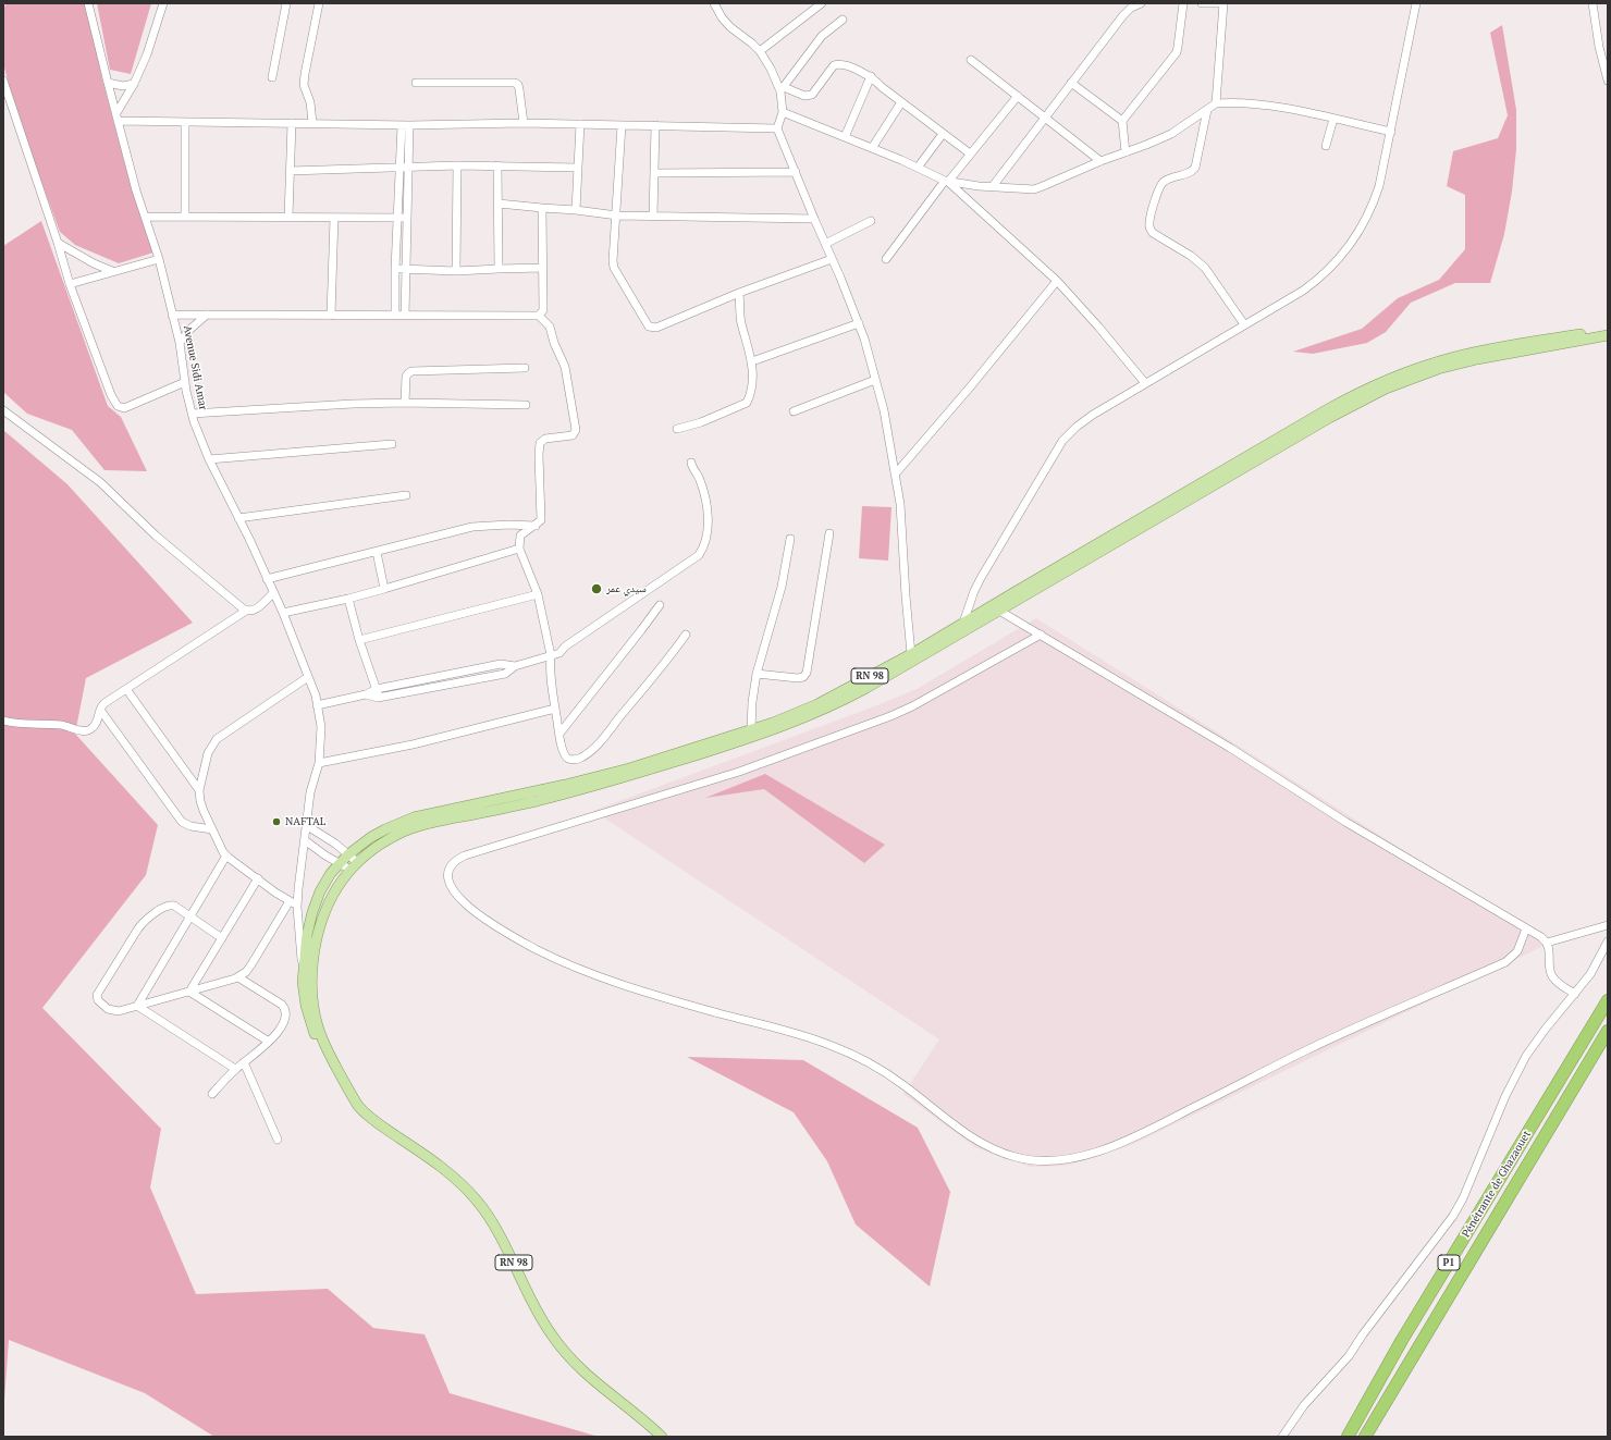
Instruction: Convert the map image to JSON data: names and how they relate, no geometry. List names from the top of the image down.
{
  "streets": {
    "highway": ["Pénétrante de Ghazaouet", "P1"],
    "main road": ["RN 98"],
    "street": ["Avenue Sidi Amar"]
  },
  "crossings": [
    ["Avenue Sidi Amar", "RN 98"]
  ],
  "places": ["سيدي عمر", "NAFTAL"]
}
